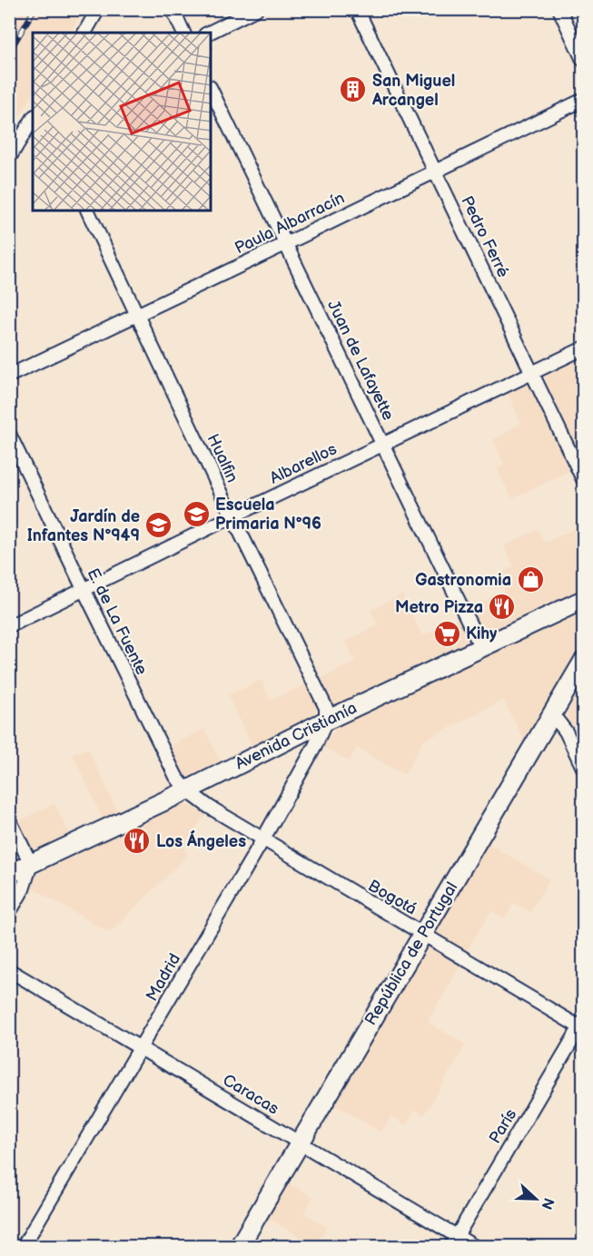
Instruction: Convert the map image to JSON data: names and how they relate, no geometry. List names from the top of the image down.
{
  "streets": {
    "main road": ["Avenida Cristianía", "República de Portugal"],
    "street": [
      "Paula Albarracín",
      "Pedro Ferré",
      "Juan de Lafayette",
      "Hualfin",
      "Albarellos",
      "E. de La Fuente",
      "Bogotá",
      "Madrid",
      "Caracas",
      "París"
    ]
  },
  "crossings": [
    ["Paula Albarracín", "Pedro Ferré"],
    ["Paula Albarracín", "Juan de Lafayette"],
    ["Paula Albarracín", "Hualfin"],
    ["Pedro Ferré", "Albarellos"],
    ["Juan de Lafayette", "Albarellos"],
    ["Juan de Lafayette", "Avenida Cristianía"],
    ["Hualfin", "Albarellos"],
    ["Hualfin", "Avenida Cristianía"],
    ["Hualfin", "Madrid"],
    ["Albarellos", "E. de La Fuente"],
    ["E. de La Fuente", "Avenida Cristianía"],
    ["E. de La Fuente", "Bogotá"],
    ["Avenida Cristianía", "Bogotá"],
    ["Avenida Cristianía", "Madrid"],
    ["Bogotá", "República de Portugal"],
    ["Bogotá", "Madrid"],
    ["Bogotá", "París"],
    ["República de Portugal", "Caracas"],
    ["Madrid", "Caracas"],
    ["Caracas", "París"]
  ],
  "places": {
    "building": ["San Miguel Arcangel"],
    "school or university": ["Escuela Primaria N°96", "Jardín de Infantes N°949"],
    "shop": ["Gastronomia"],
    "restaurant": ["Metro Pizza", "Los Ángeles"],
    "supermarket": ["Kihy"]
  },
  "north": "right"
}
